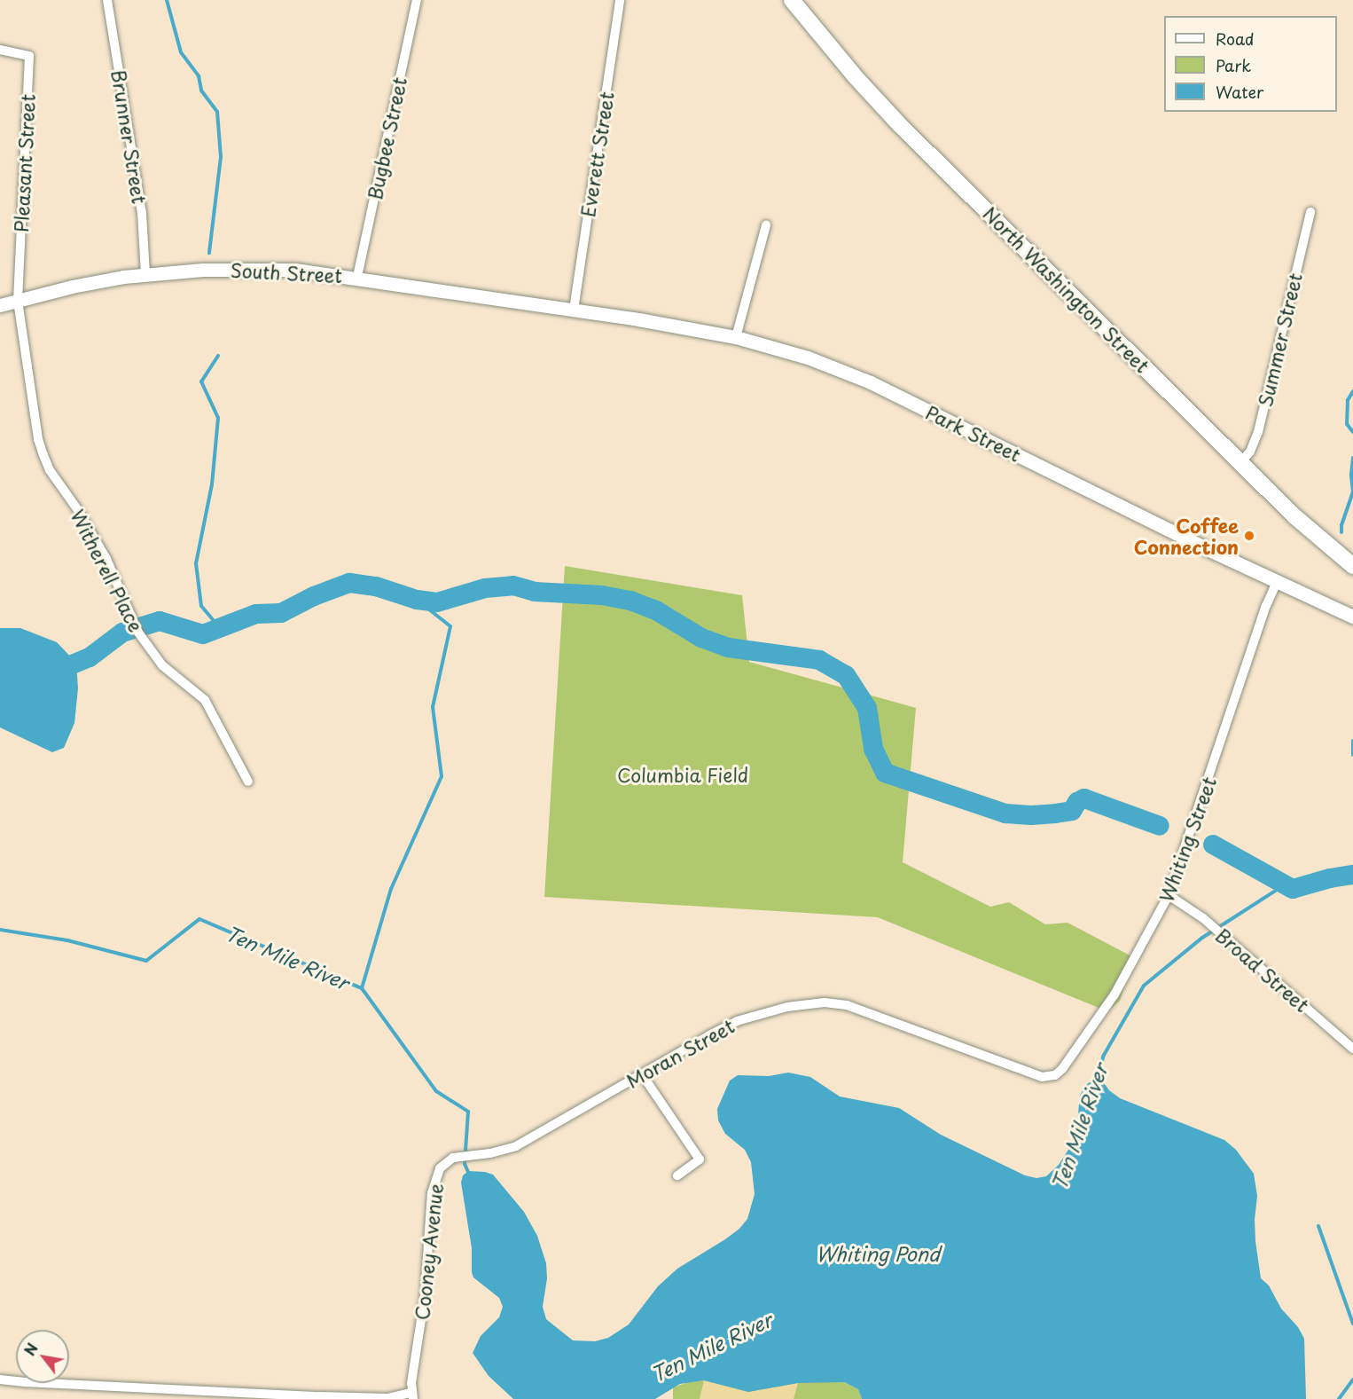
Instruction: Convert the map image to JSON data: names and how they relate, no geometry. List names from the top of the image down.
{
  "streets": {
    "main road": ["South Street", "North Washington Street", "Park Street"],
    "street": [
      "Brunner Street",
      "Bugbee Street",
      "Everett Street",
      "Pleasant Street",
      "Summer Street",
      "Witherell Place",
      "Whiting Street",
      "Broad Street",
      "Moran Street",
      "Cooney Avenue"
    ]
  },
  "crossings": [
    ["Brunner Street", "South Street"],
    ["Bugbee Street", "South Street"],
    ["Everett Street", "South Street"],
    ["Everett Street", "Park Street"],
    ["Pleasant Street", "South Street"],
    ["Pleasant Street", "Witherell Place"],
    ["South Street", "Park Street"],
    ["South Street", "Witherell Place"],
    ["North Washington Street", "Summer Street"],
    ["Park Street", "Whiting Street"],
    ["Whiting Street", "Broad Street"],
    ["Whiting Street", "Moran Street"],
    ["Moran Street", "Cooney Avenue"]
  ],
  "water": ["Ten Mile River", "Whiting Pond"],
  "parks": ["Columbia Field"],
  "places": ["Coffee Connection"],
  "legend": ["Road", "Park", "Water"],
  "north": "top left"
}
